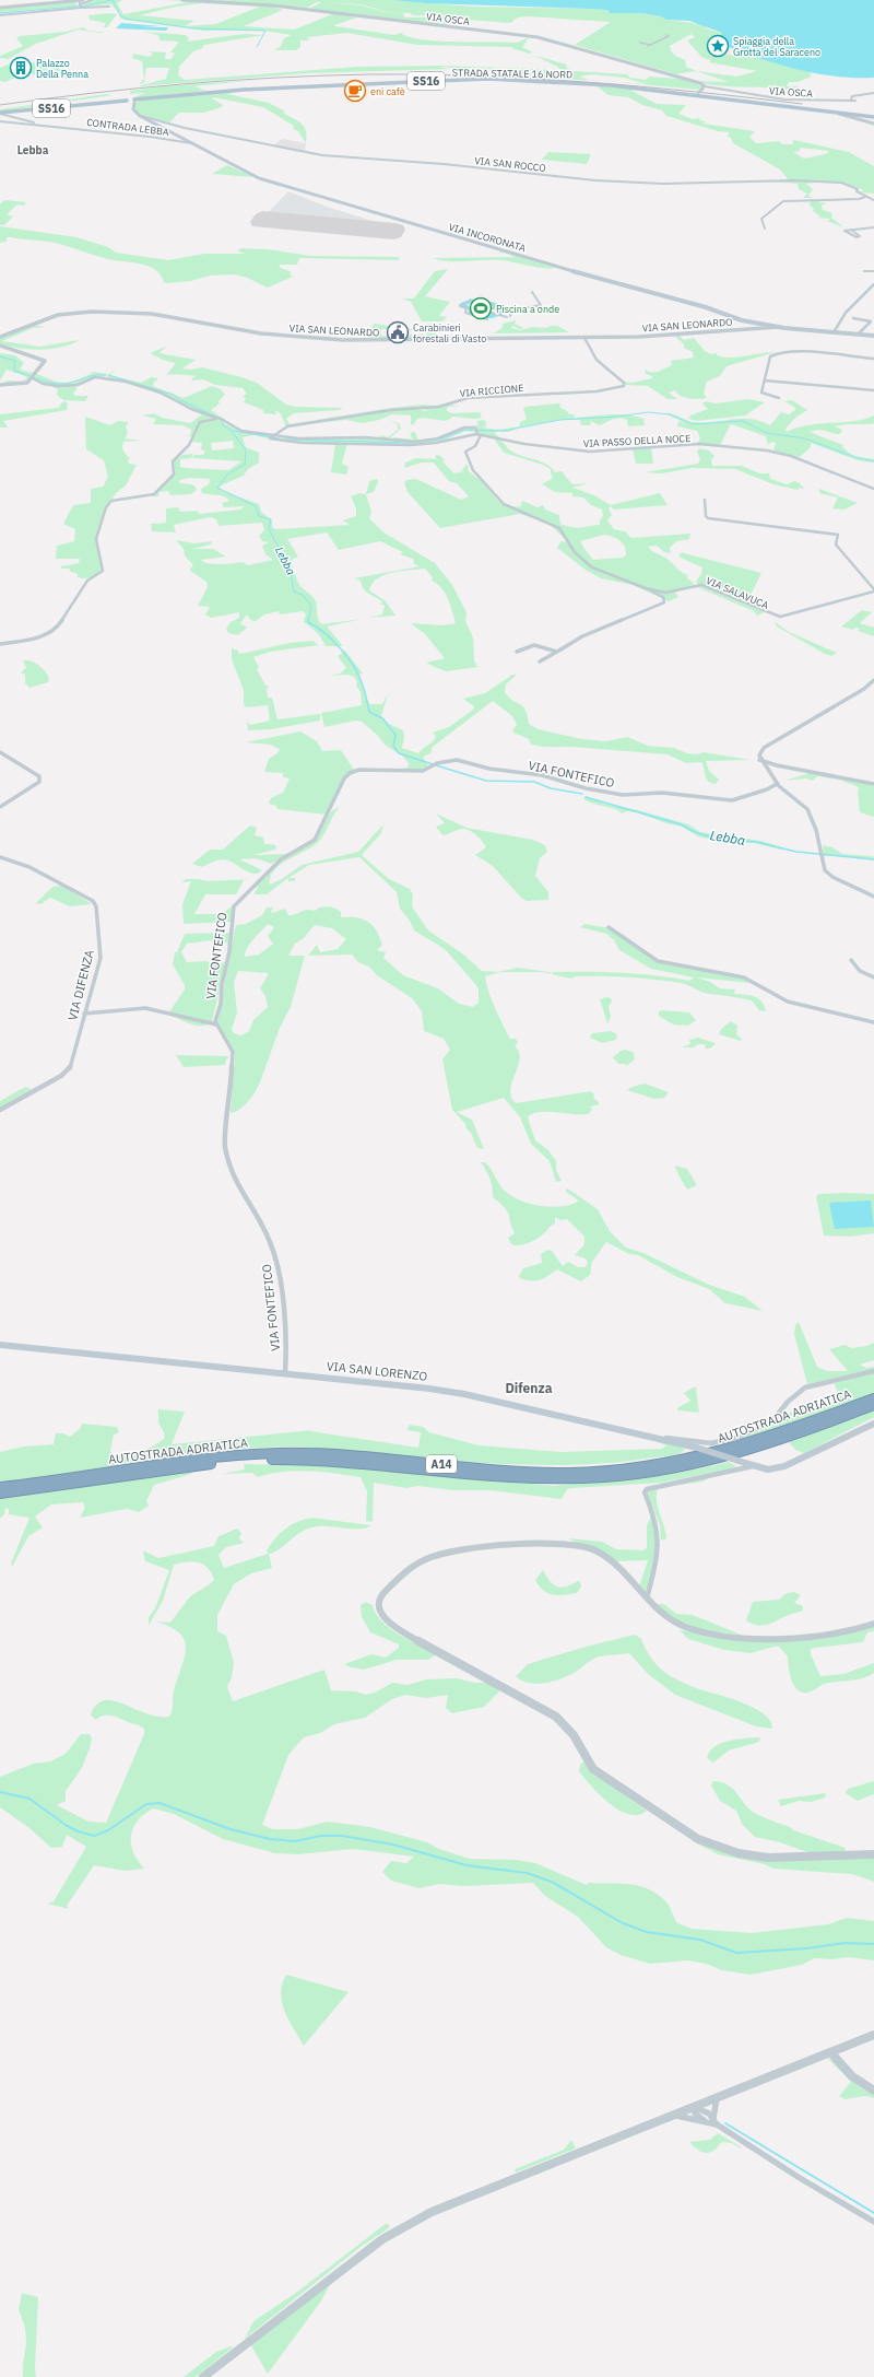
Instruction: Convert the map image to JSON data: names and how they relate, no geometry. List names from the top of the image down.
{
  "streets": {
    "highway": ["AUTOSTRADA ADRIATICA", "A14"],
    "main road": [
      "STRADA STATALE 16 NORD",
      "SS16",
      "VIA INCORONATA",
      "VIA SAN LORENZO"
    ],
    "street": [
      "VIA OSCA",
      "CONTRADA LEBBA",
      "VIA SAN ROCCO",
      "VIA SAN LEONARDO",
      "VIA RICCIONE",
      "VIA PASSO DELLA NOCE",
      "VIA SALAVUCA",
      "VIA FONTEFICO",
      "VIA DIFENZA"
    ]
  },
  "crossings": [
    ["STRADA STATALE 16 NORD", "VIA INCORONATA"],
    ["VIA SAN ROCCO", "VIA INCORONATA"],
    ["VIA INCORONATA", "VIA SAN LEONARDO"],
    ["VIA SAN LEONARDO", "VIA RICCIONE"],
    ["VIA RICCIONE", "VIA PASSO DELLA NOCE"],
    ["VIA PASSO DELLA NOCE", "VIA SALAVUCA"],
    ["VIA FONTEFICO", "VIA SAN LORENZO"]
  ],
  "districts": ["Lebba", "Difenza"],
  "water": ["Lebba"],
  "places": {
    "place": ["Spiaggia della Grotta del Saraceno"],
    "building": ["Palazzo Della Penna"],
    "cafe": ["eni cafè"],
    "sports": ["Piscina a onde"],
    "public building": ["Carabinieri forestali di Vasto"]
  }
}
